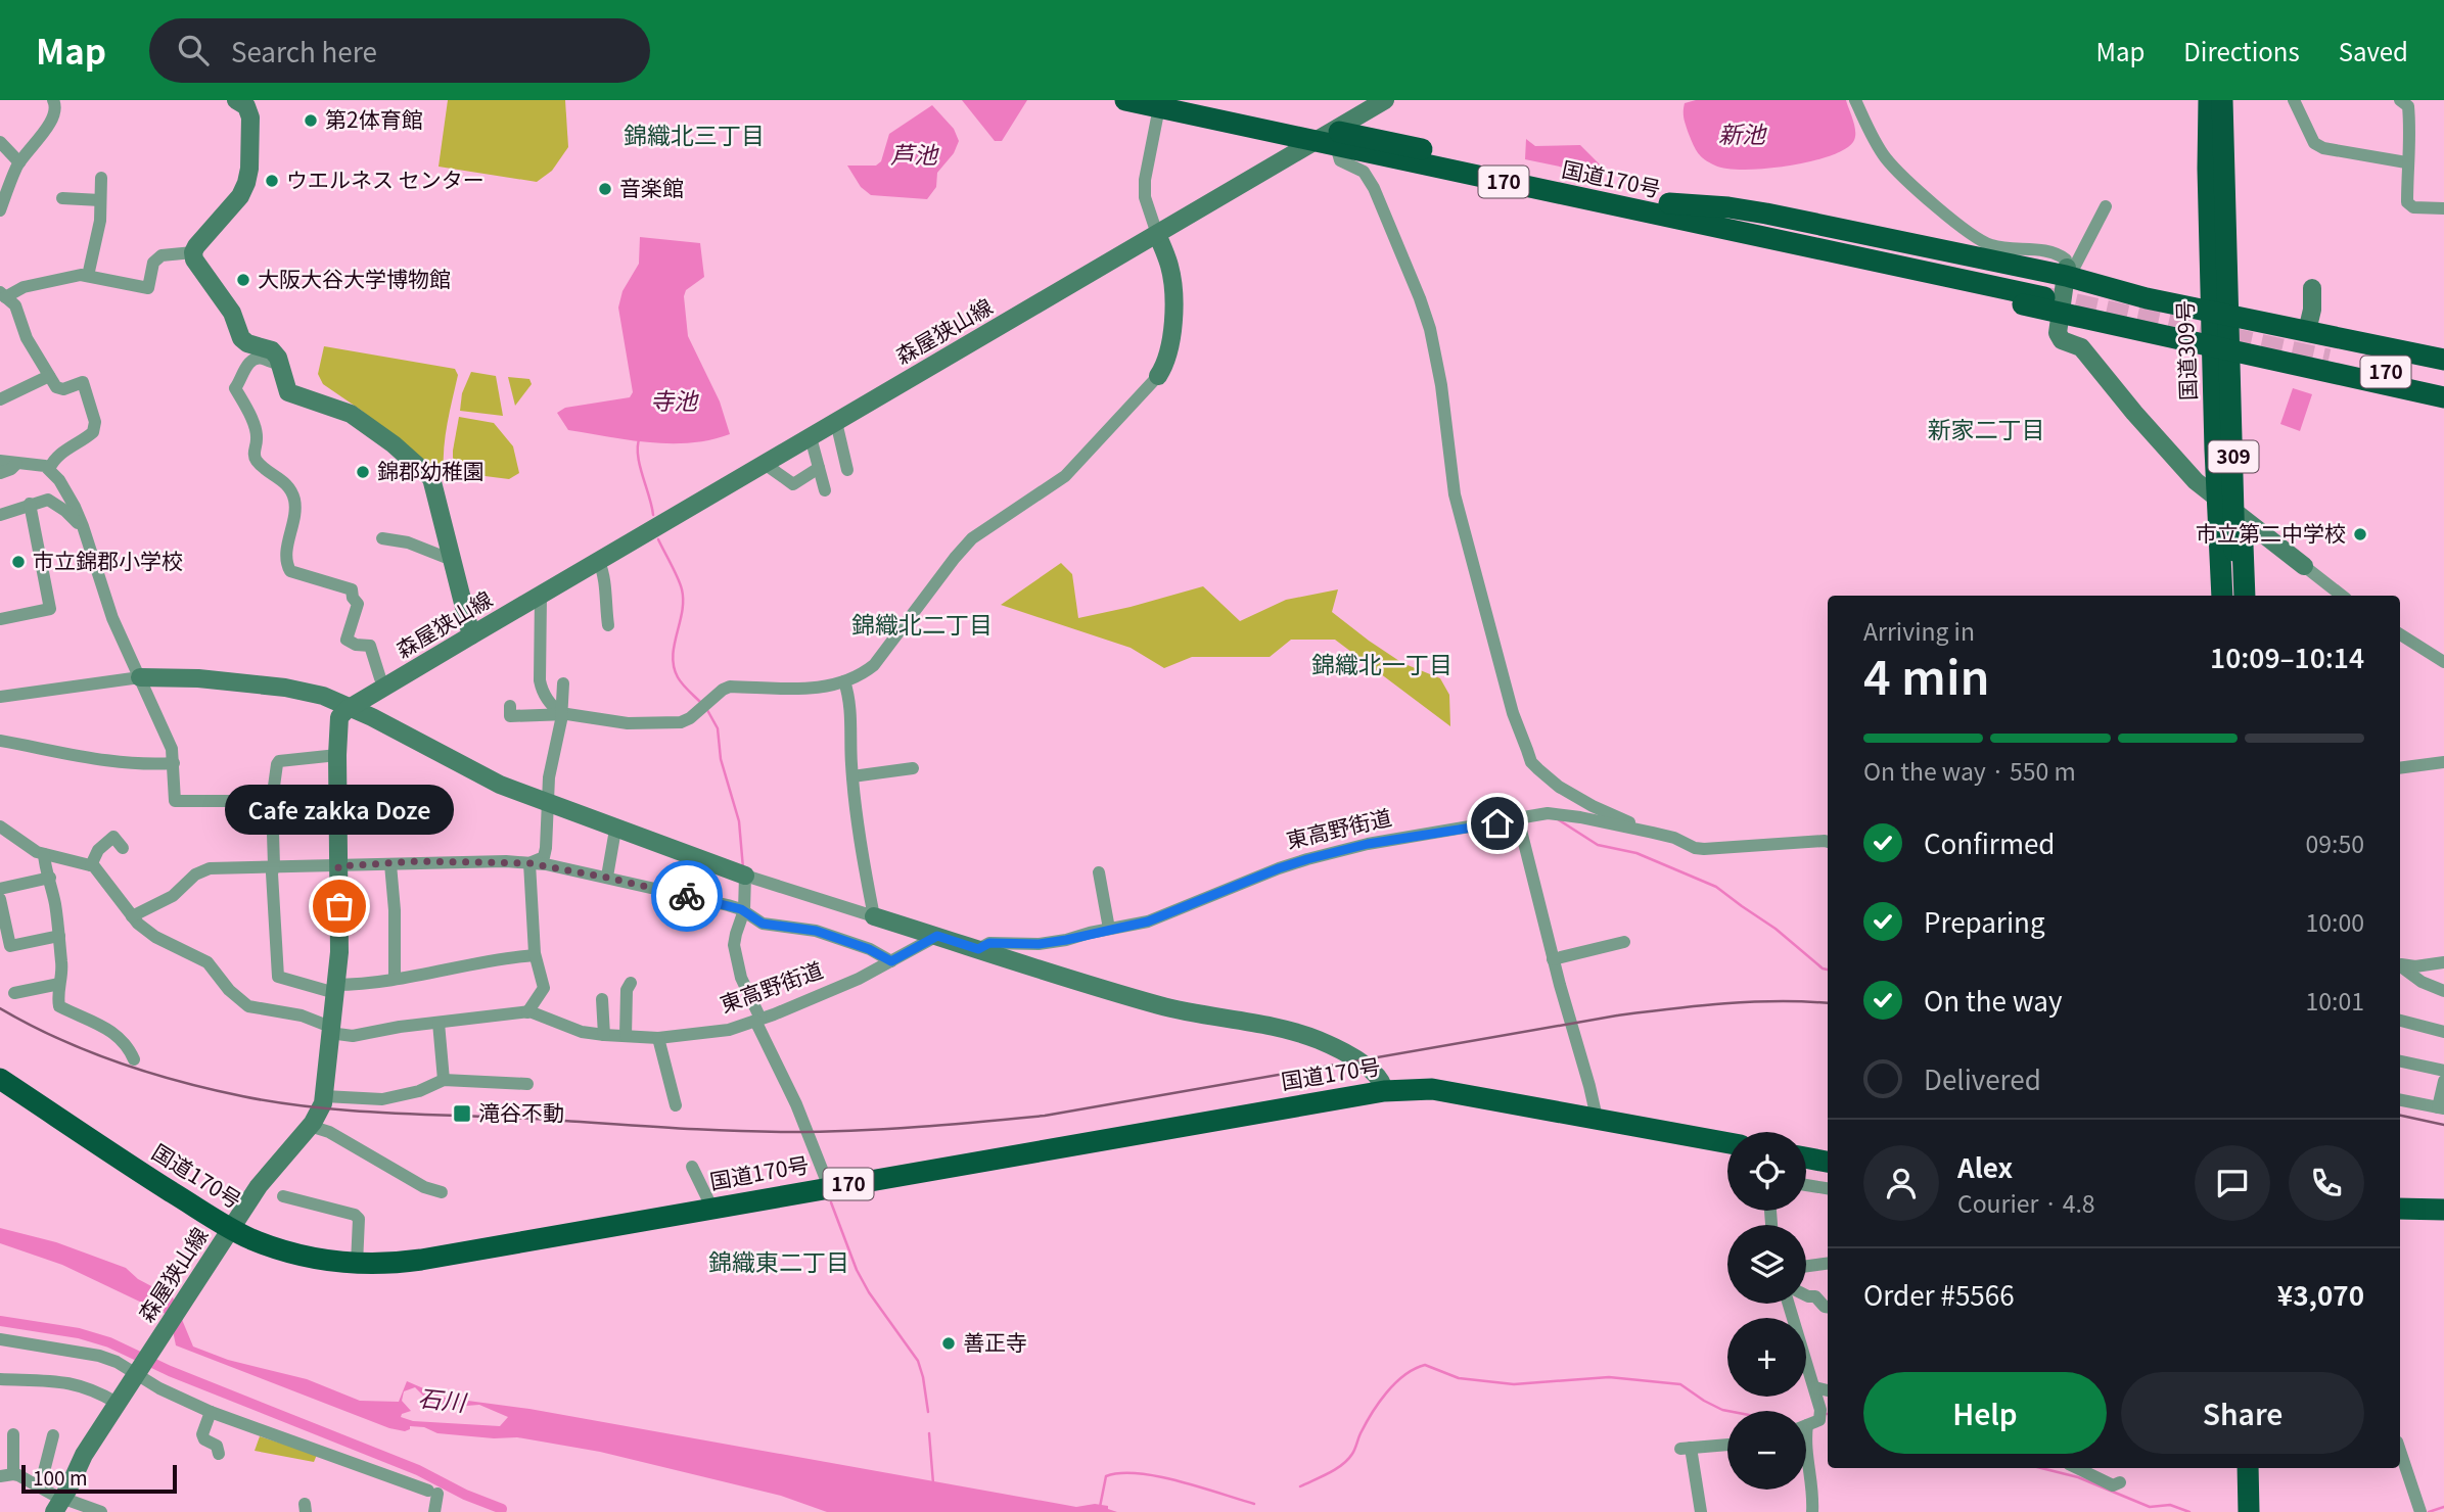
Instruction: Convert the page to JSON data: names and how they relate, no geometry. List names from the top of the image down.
{
  "streets": {
    "highway": [
      "国道170号",
      "170",
      "国道309号",
      "309"
    ],
    "street": ["森屋狭山線", "東高野街道"]
  },
  "crossings": [
    ["国道170号", "森屋狭山線"],
    ["森屋狭山線", "東高野街道"],
    ["国道309号", "309"]
  ],
  "districts": [
    "錦織北三丁目",
    "新家二丁目",
    "錦織北二丁目",
    "錦織北一丁目",
    "錦織東二丁目"
  ],
  "water": [
    "新池",
    "芦池",
    "寺池",
    "石川"
  ],
  "places": {
    "other": [
      "第2体育館",
      "ウエルネス センター",
      "音楽館",
      "大阪大谷大学博物館",
      "錦郡幼稚園",
      "市立第二中学校",
      "市立錦郡小学校",
      "Cafe zakka Doze",
      "善正寺"
    ],
    "transit": ["滝谷不動"]
  },
  "scale_bar": "100 m",
  "page": {
    "header": "Map",
    "search": "Search here",
    "nav": ["Map", "Directions", "Saved"],
    "heading": ["4 min", "Arriving in", "10:09–10:14"],
    "panel": [
      "Alex",
      "Courier · 4.8",
      "Order #5566",
      "¥3,070"
    ],
    "bar": "On the way · 550 m",
    "bubble": "Cafe zakka Doze",
    "list": [
      ["Confirmed", "09:50"],
      ["Preparing", "10:00"],
      ["On the way", "10:01"],
      "Delivered"
    ],
    "map_buttons": ["+", "−"],
    "buttons": ["Help", "Share"],
    "scale": "100 m"
  }
}
